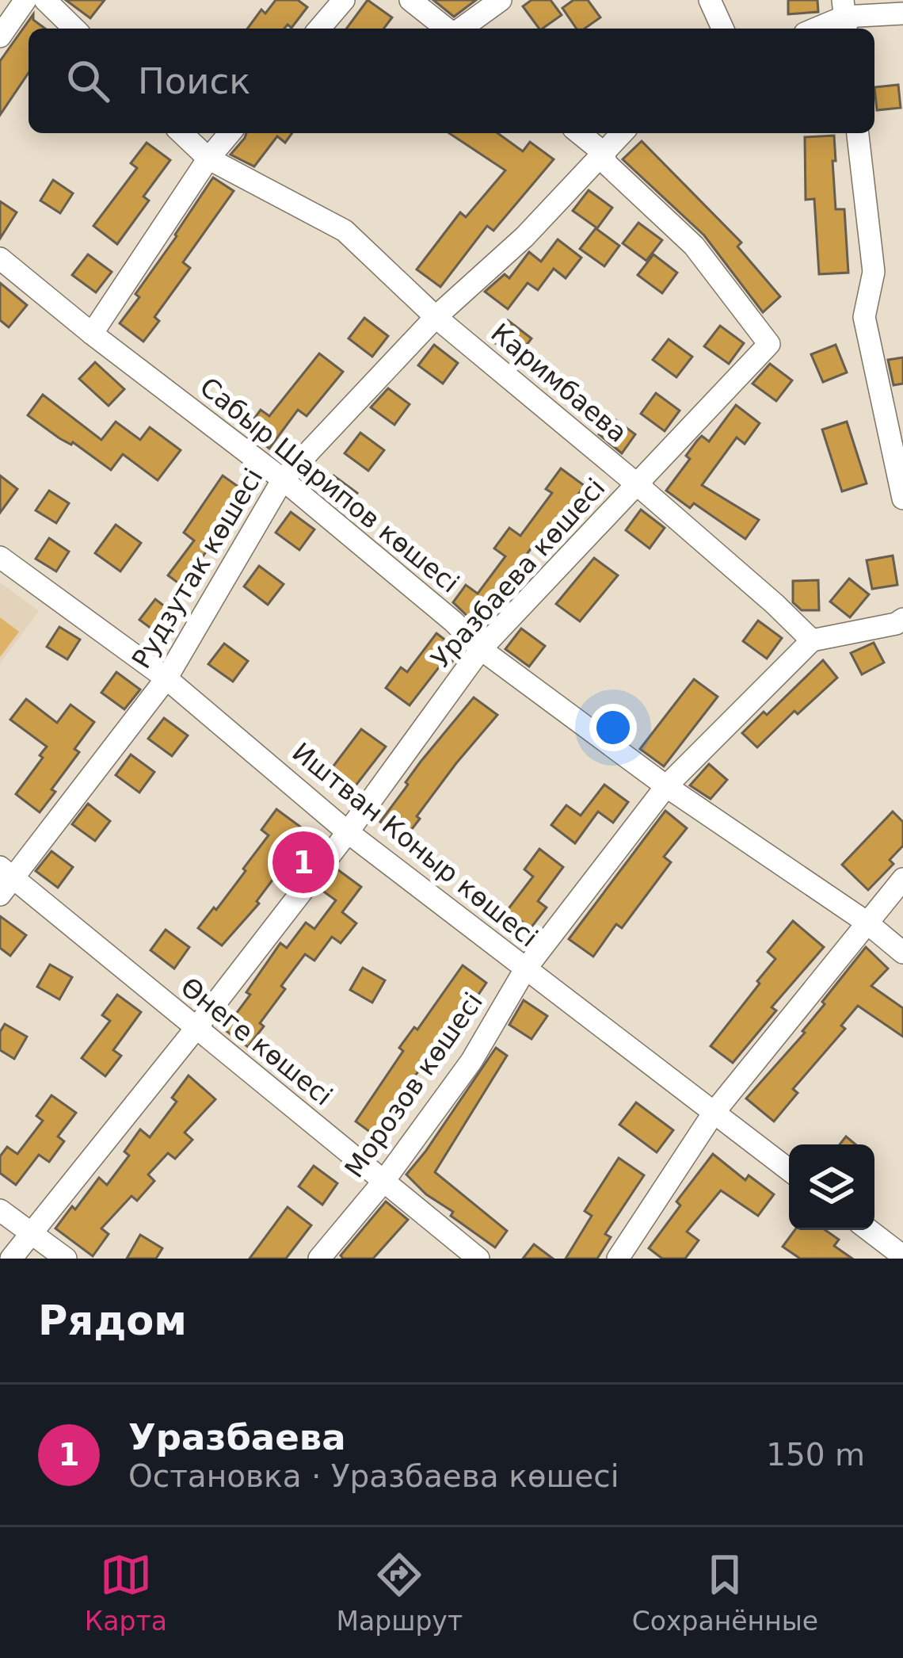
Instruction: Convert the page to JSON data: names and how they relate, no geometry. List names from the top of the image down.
{
  "streets": {
    "street": [
      "Каримбаева",
      "Сабыр Шарипов көшесі",
      "Рудзутак көшесі",
      "Уразбаева көшесі",
      "Иштван Коныр көшесі",
      "Өнеге көшесі",
      "Морозов көшесі"
    ]
  },
  "crossings": [
    ["Каримбаева", "Рудзутак көшесі"],
    ["Каримбаева", "Уразбаева көшесі"],
    ["Каримбаева", "Морозов көшесі"],
    ["Сабыр Шарипов көшесі", "Рудзутак көшесі"],
    ["Сабыр Шарипов көшесі", "Уразбаева көшесі"],
    ["Сабыр Шарипов көшесі", "Морозов көшесі"],
    ["Рудзутак көшесі", "Уразбаева көшесі"],
    ["Рудзутак көшесі", "Иштван Коныр көшесі"],
    ["Рудзутак көшесі", "Өнеге көшесі"],
    ["Уразбаева көшесі", "Иштван Коныр көшесі"],
    ["Уразбаева көшесі", "Өнеге көшесі"],
    ["Иштван Коныр көшесі", "Морозов көшесі"],
    ["Өнеге көшесі", "Морозов көшесі"]
  ],
  "page": {
    "search": "Поиск",
    "pins": "1",
    "heading": "Рядом",
    "list": [
      {
        "mark": "1",
        "name": "Уразбаева",
        "note": "Остановка · Уразбаева көшесі",
        "value": "150 m"
      }
    ],
    "nav": ["Карта", "Маршрут", "Сохранённые"]
  }
}
